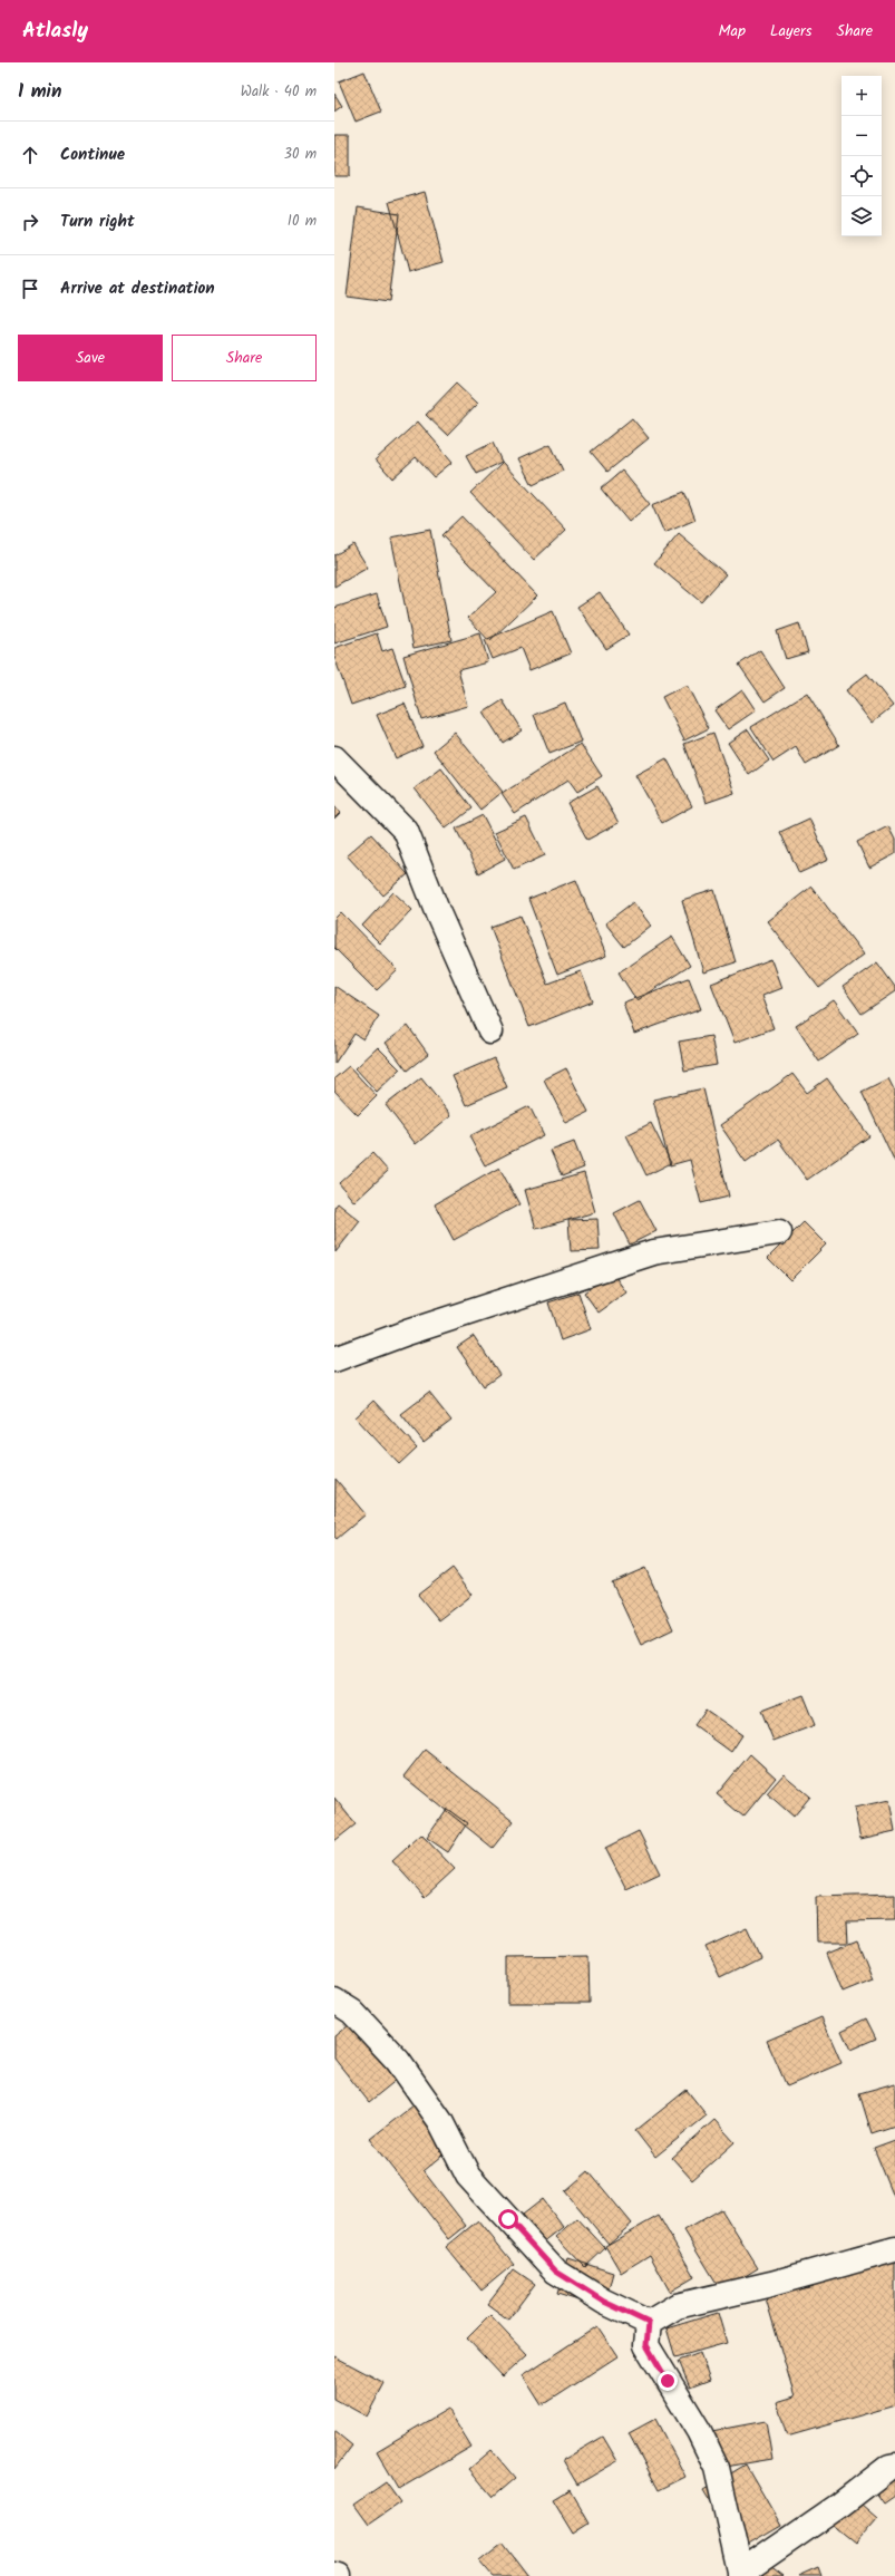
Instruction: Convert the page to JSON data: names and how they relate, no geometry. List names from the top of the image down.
{
  "page": {
    "header": "Atlasly",
    "nav": ["Map", "Layers", "Share"],
    "heading": ["1 min", "Walk · 40 m"],
    "map_buttons": ["+", "−"],
    "list": [
      ["Continue", "30 m"],
      ["Turn right", "10 m"],
      "Arrive at destination"
    ],
    "buttons": ["Save", "Share"]
  }
}
